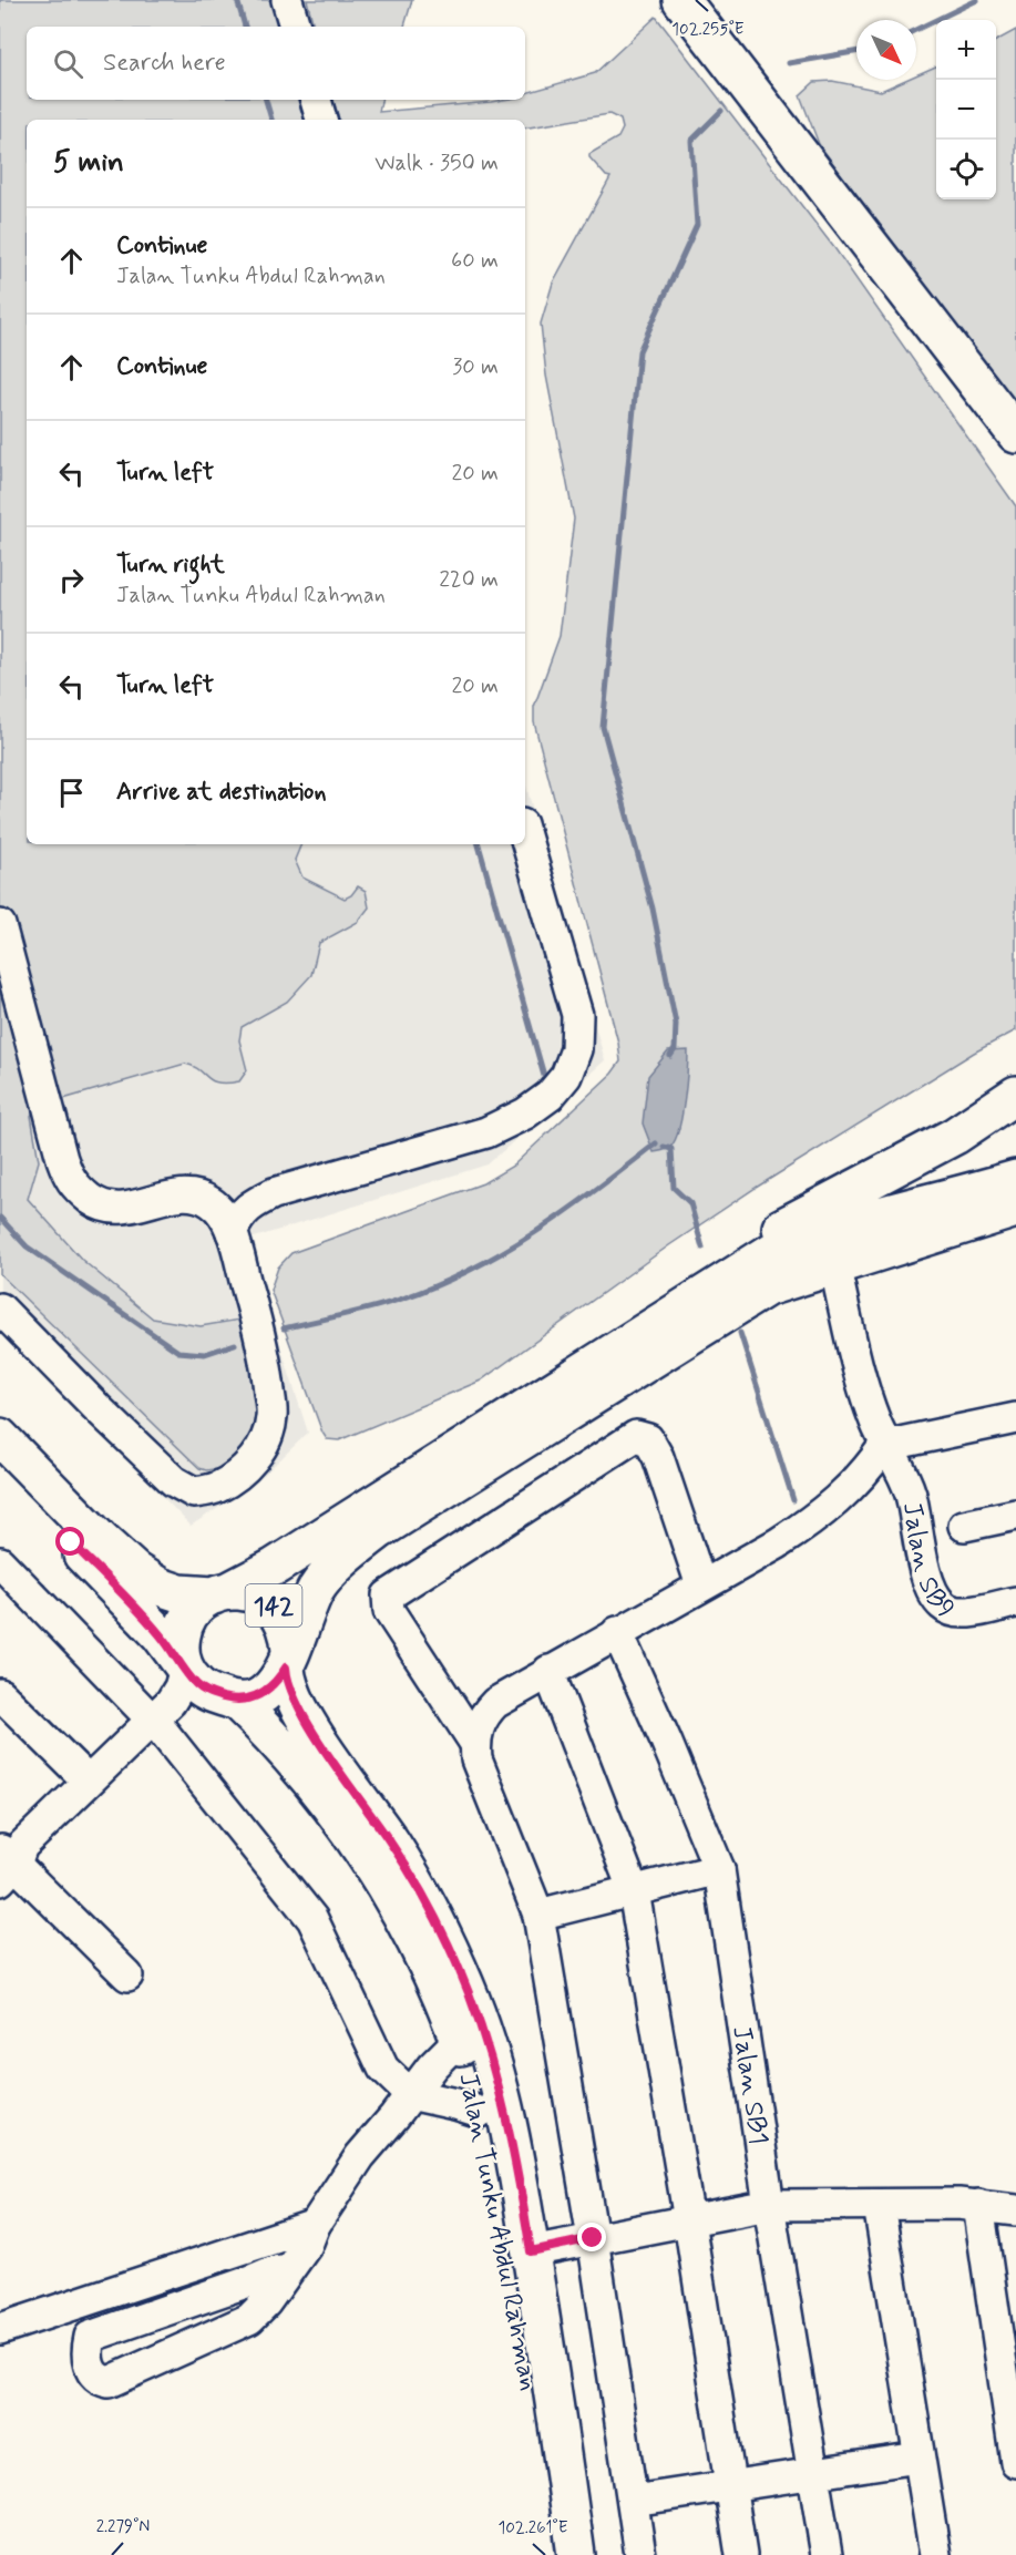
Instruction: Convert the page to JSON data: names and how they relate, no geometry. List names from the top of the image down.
{
  "streets": {
    "main road": ["142", "Jalan Tunku Abdul Rahman"],
    "street": ["Jalan SB9", "Jalan SB1"]
  },
  "crossings": [
    ["142", "Jalan Tunku Abdul Rahman"]
  ],
  "north": "bottom right",
  "page": {
    "map_buttons": ["+", "−"],
    "search": "Search here",
    "heading": ["5 min", "Walk · 350 m"],
    "list": [
      ["Continue", "Jalan Tunku Abdul Rahman", "60 m"],
      ["Continue", "30 m"],
      ["Turn left", "20 m"],
      ["Turn right", "Jalan Tunku Abdul Rahman", "220 m"],
      ["Turn left", "20 m"],
      "Arrive at destination"
    ]
  },
  "coordinates": ["102.255°E", "2.279°N", "102.261°E"]
}
